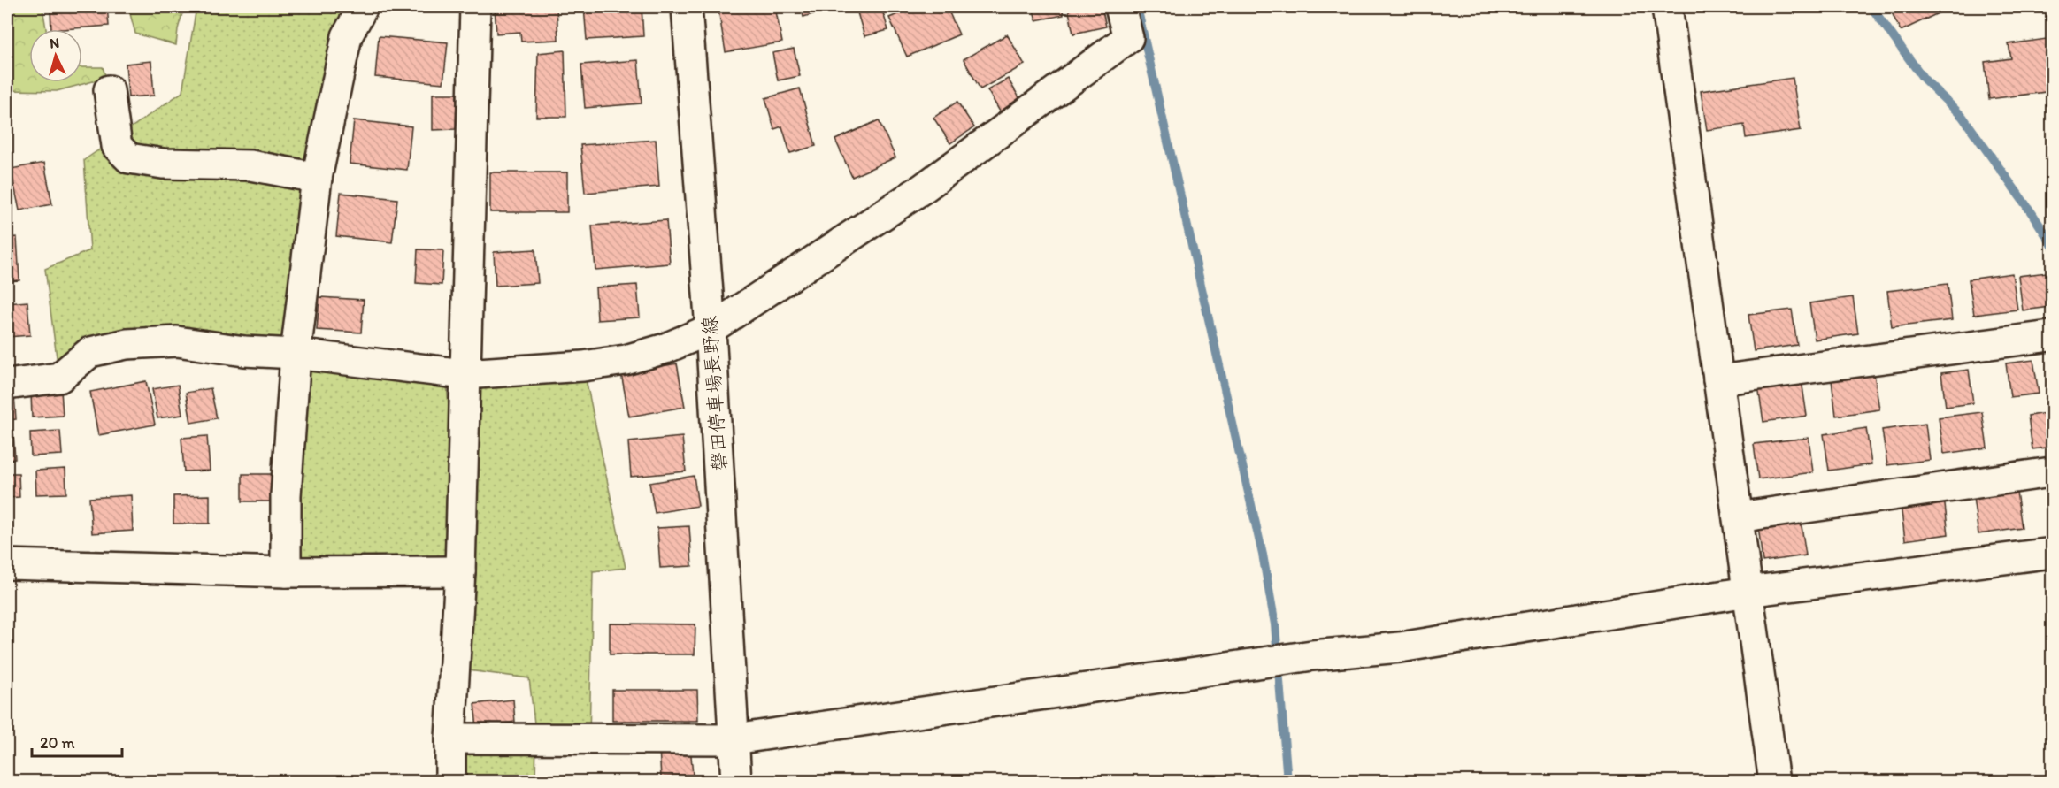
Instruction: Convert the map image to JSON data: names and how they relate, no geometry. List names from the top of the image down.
{
  "streets": {
    "street": ["磐田停車場長野線"]
  },
  "scale_bar": "20 m",
  "north": "top"
}
